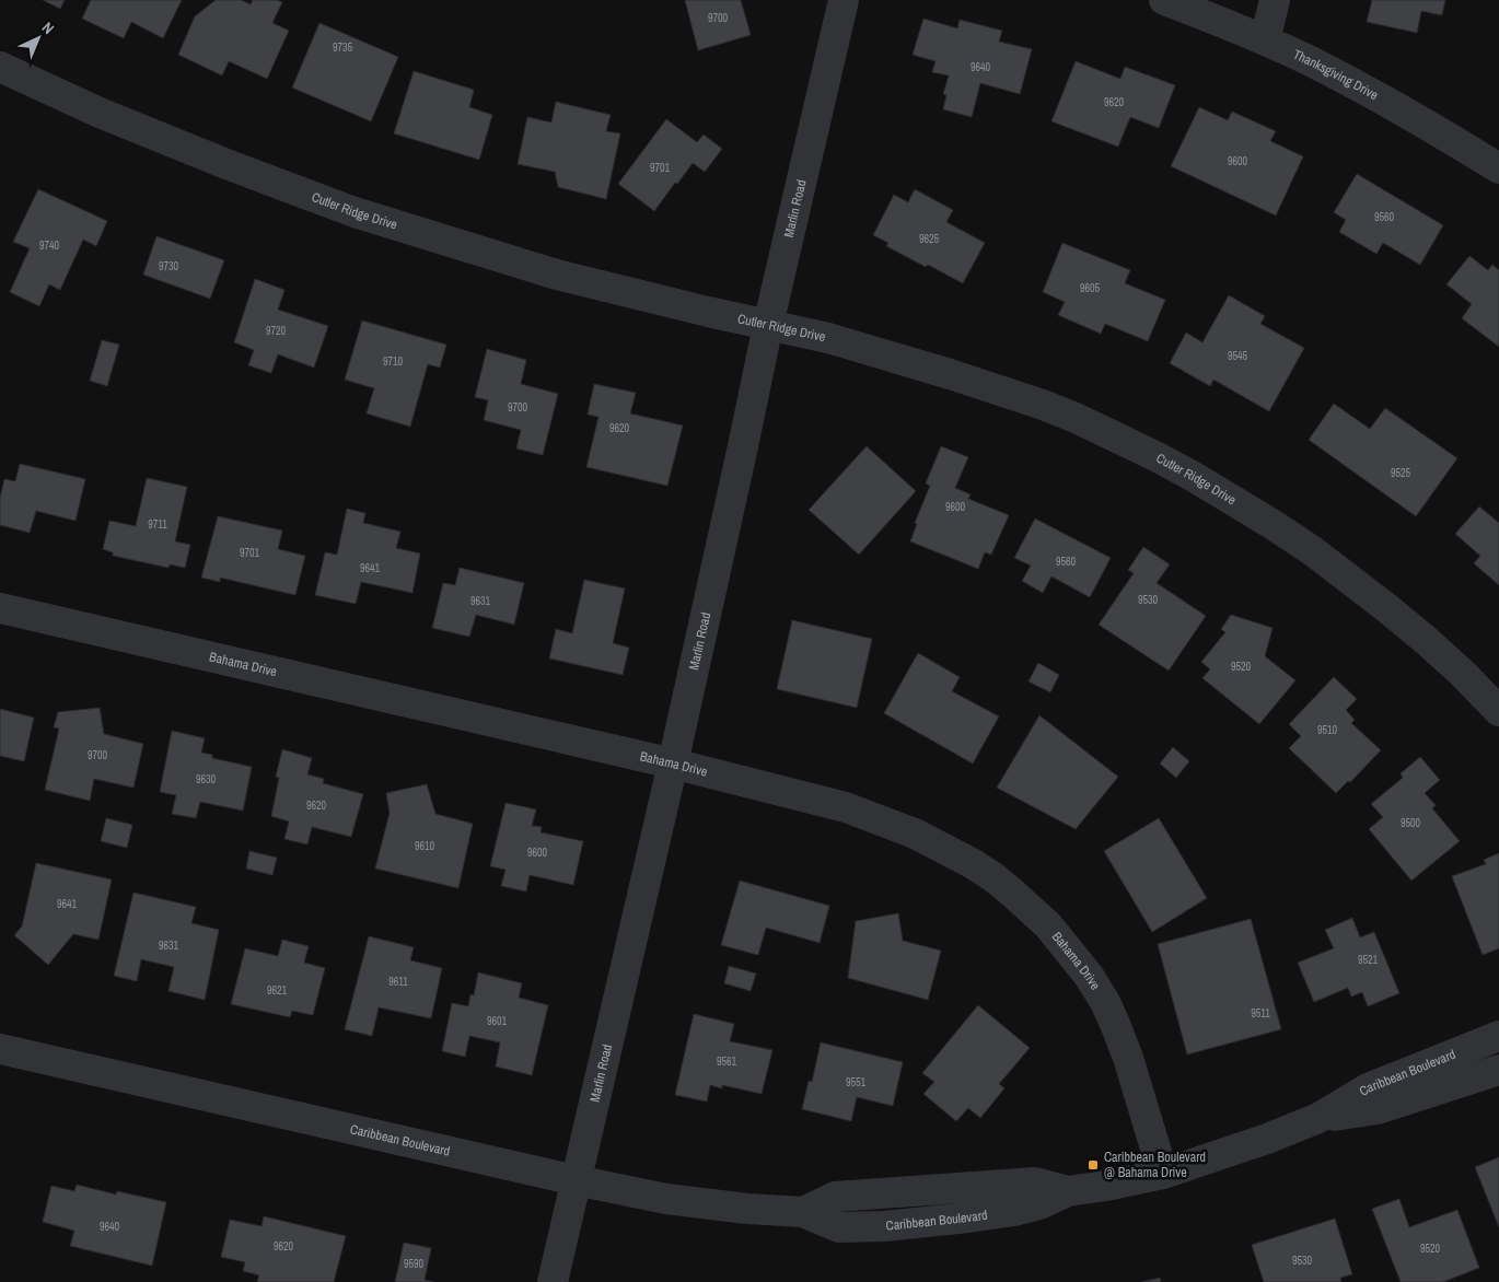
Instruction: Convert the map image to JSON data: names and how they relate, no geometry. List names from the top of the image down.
{
  "streets": {
    "street": [
      "Thanksgiving Drive",
      "Marlin Road",
      "Cutler Ridge Drive",
      "Bahama Drive",
      "Caribbean Boulevard"
    ]
  },
  "crossings": [
    ["Marlin Road", "Cutler Ridge Drive"],
    ["Marlin Road", "Bahama Drive"],
    ["Marlin Road", "Caribbean Boulevard"],
    ["Bahama Drive", "Caribbean Boulevard"]
  ],
  "places": {
    "transit": ["Caribbean Boulevard @ Bahama Drive"]
  },
  "house_numbers": [
    "9700",
    "9735",
    "9640",
    "9620",
    "9600",
    "9701",
    "9560",
    "9625",
    "9740",
    "9730",
    "9605",
    "9720",
    "9545",
    "9710",
    "9700",
    "9620",
    "9525",
    "9600",
    "9711",
    "9701",
    "9560",
    "9641",
    "9530",
    "9631",
    "9520",
    "9510",
    "9700",
    "9630",
    "9620",
    "9500",
    "9610",
    "9600",
    "9641",
    "9631",
    "9521",
    "9611",
    "9621",
    "9511",
    "9601",
    "9561",
    "9551",
    "9640",
    "9620",
    "9520",
    "9530",
    "9590"
  ],
  "north": "top right"
}
